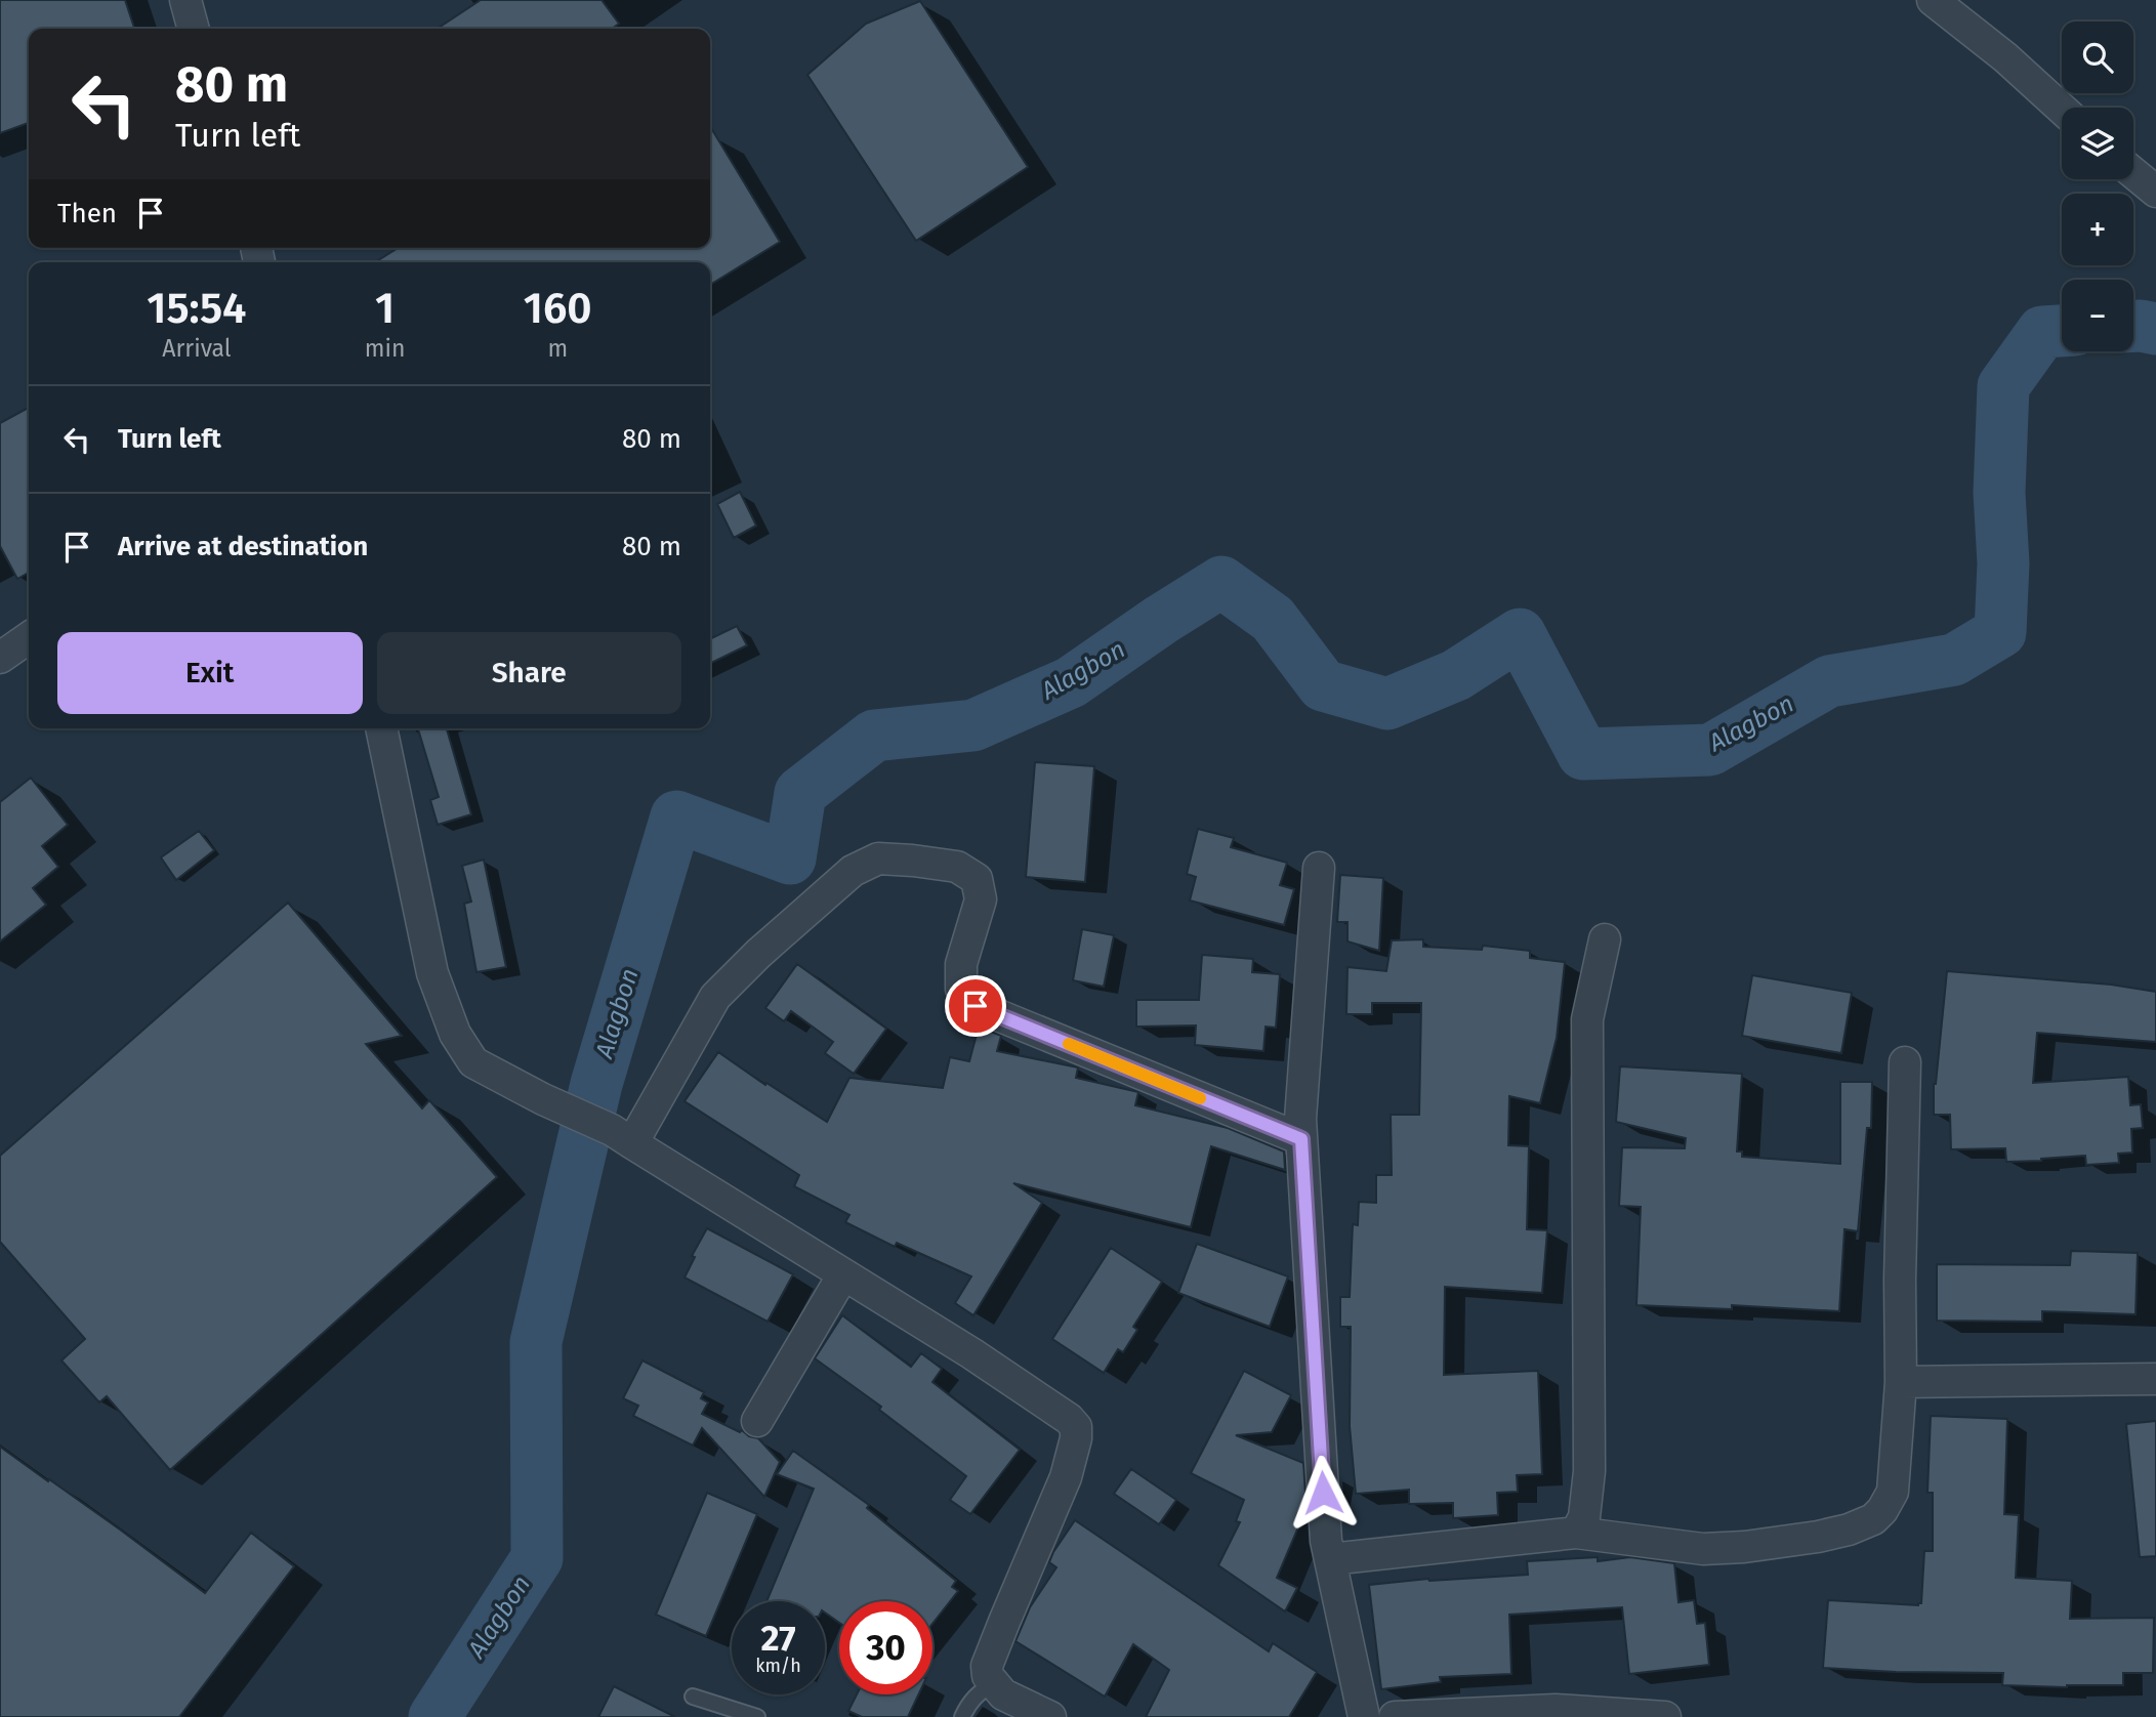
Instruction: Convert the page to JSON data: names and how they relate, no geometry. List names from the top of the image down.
{
  "water": ["Alagbon"],
  "page": {
    "map_buttons": ["+", "−"],
    "turn": ["80 m", "Turn left"],
    "then": "Then",
    "eta": [
      "15:54",
      "Arrival",
      "1",
      "min",
      "160",
      "m"
    ],
    "list": [
      {
        "name": "Turn left",
        "value": "80 m"
      },
      {
        "name": "Arrive at destination",
        "value": "80 m"
      }
    ],
    "buttons": ["Exit", "Share"],
    "speed": "27 km/h",
    "limit": "30"
  }
}
